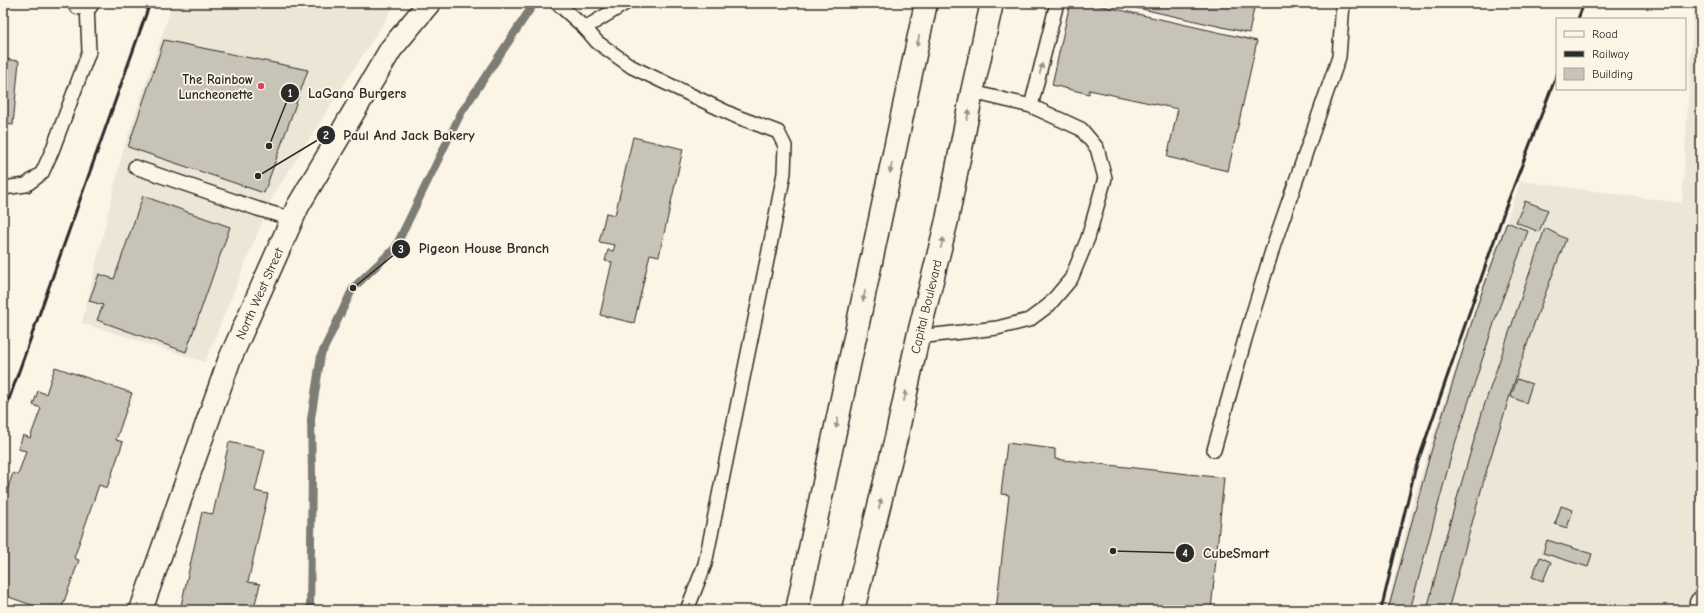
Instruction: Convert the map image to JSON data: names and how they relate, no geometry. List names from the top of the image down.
{
  "streets": {
    "main road": ["North West Street", "Capital Boulevard"]
  },
  "places": [
    "The Rainbow Luncheonette",
    "LaGana Burgers",
    "Paul And Jack Bakery",
    "Pigeon House Branch",
    "CubeSmart"
  ],
  "legend": ["Road", "Railway", "Building"]
}
